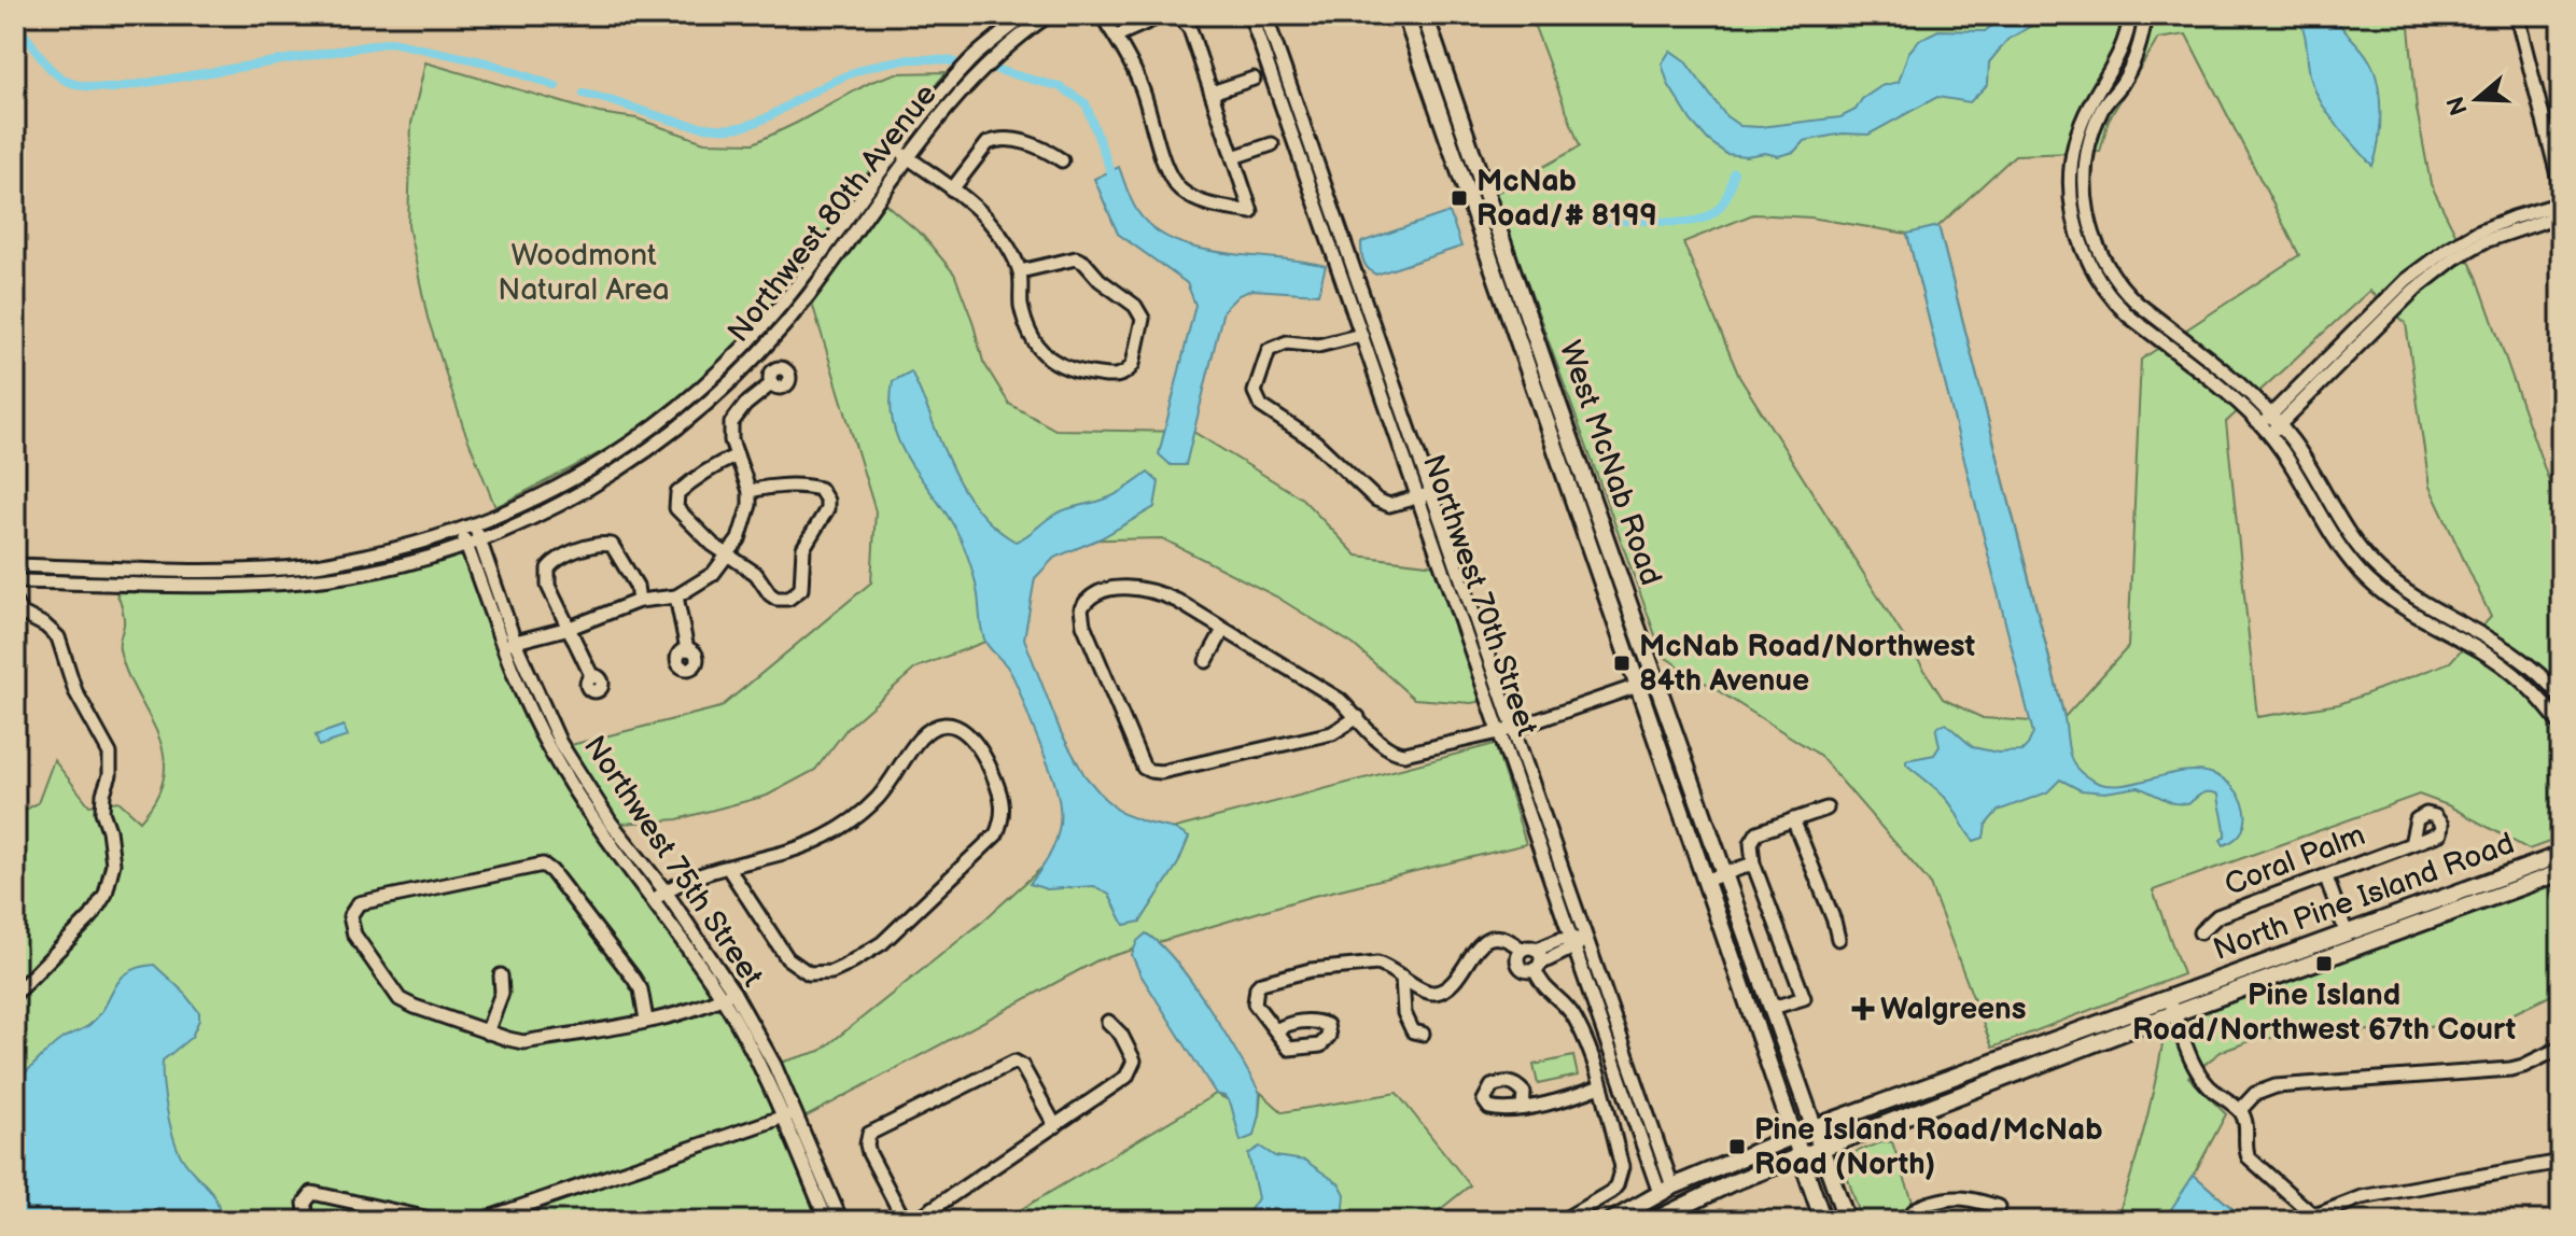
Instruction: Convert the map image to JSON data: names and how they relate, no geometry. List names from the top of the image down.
{
  "streets": {
    "main road": ["West McNab Road", "North Pine Island Road"],
    "street": [
      "Northwest 80th Avenue",
      "Northwest 70th Street",
      "Coral Palm",
      "Northwest 75th Street"
    ]
  },
  "crossings": [
    ["Northwest 80th Avenue", "Northwest 75th Street"],
    ["West McNab Road", "North Pine Island Road"],
    ["Northwest 70th Street", "North Pine Island Road"]
  ],
  "parks": ["Woodmont Natural Area"],
  "places": {
    "transit": [
      "McNab Road/# 8199",
      "McNab Road/Northwest 84th Avenue",
      "Pine Island Road/Northwest 67th Court",
      "Pine Island Road/McNab Road (North)"
    ],
    "health": ["Walgreens"]
  },
  "north": "left"
}
